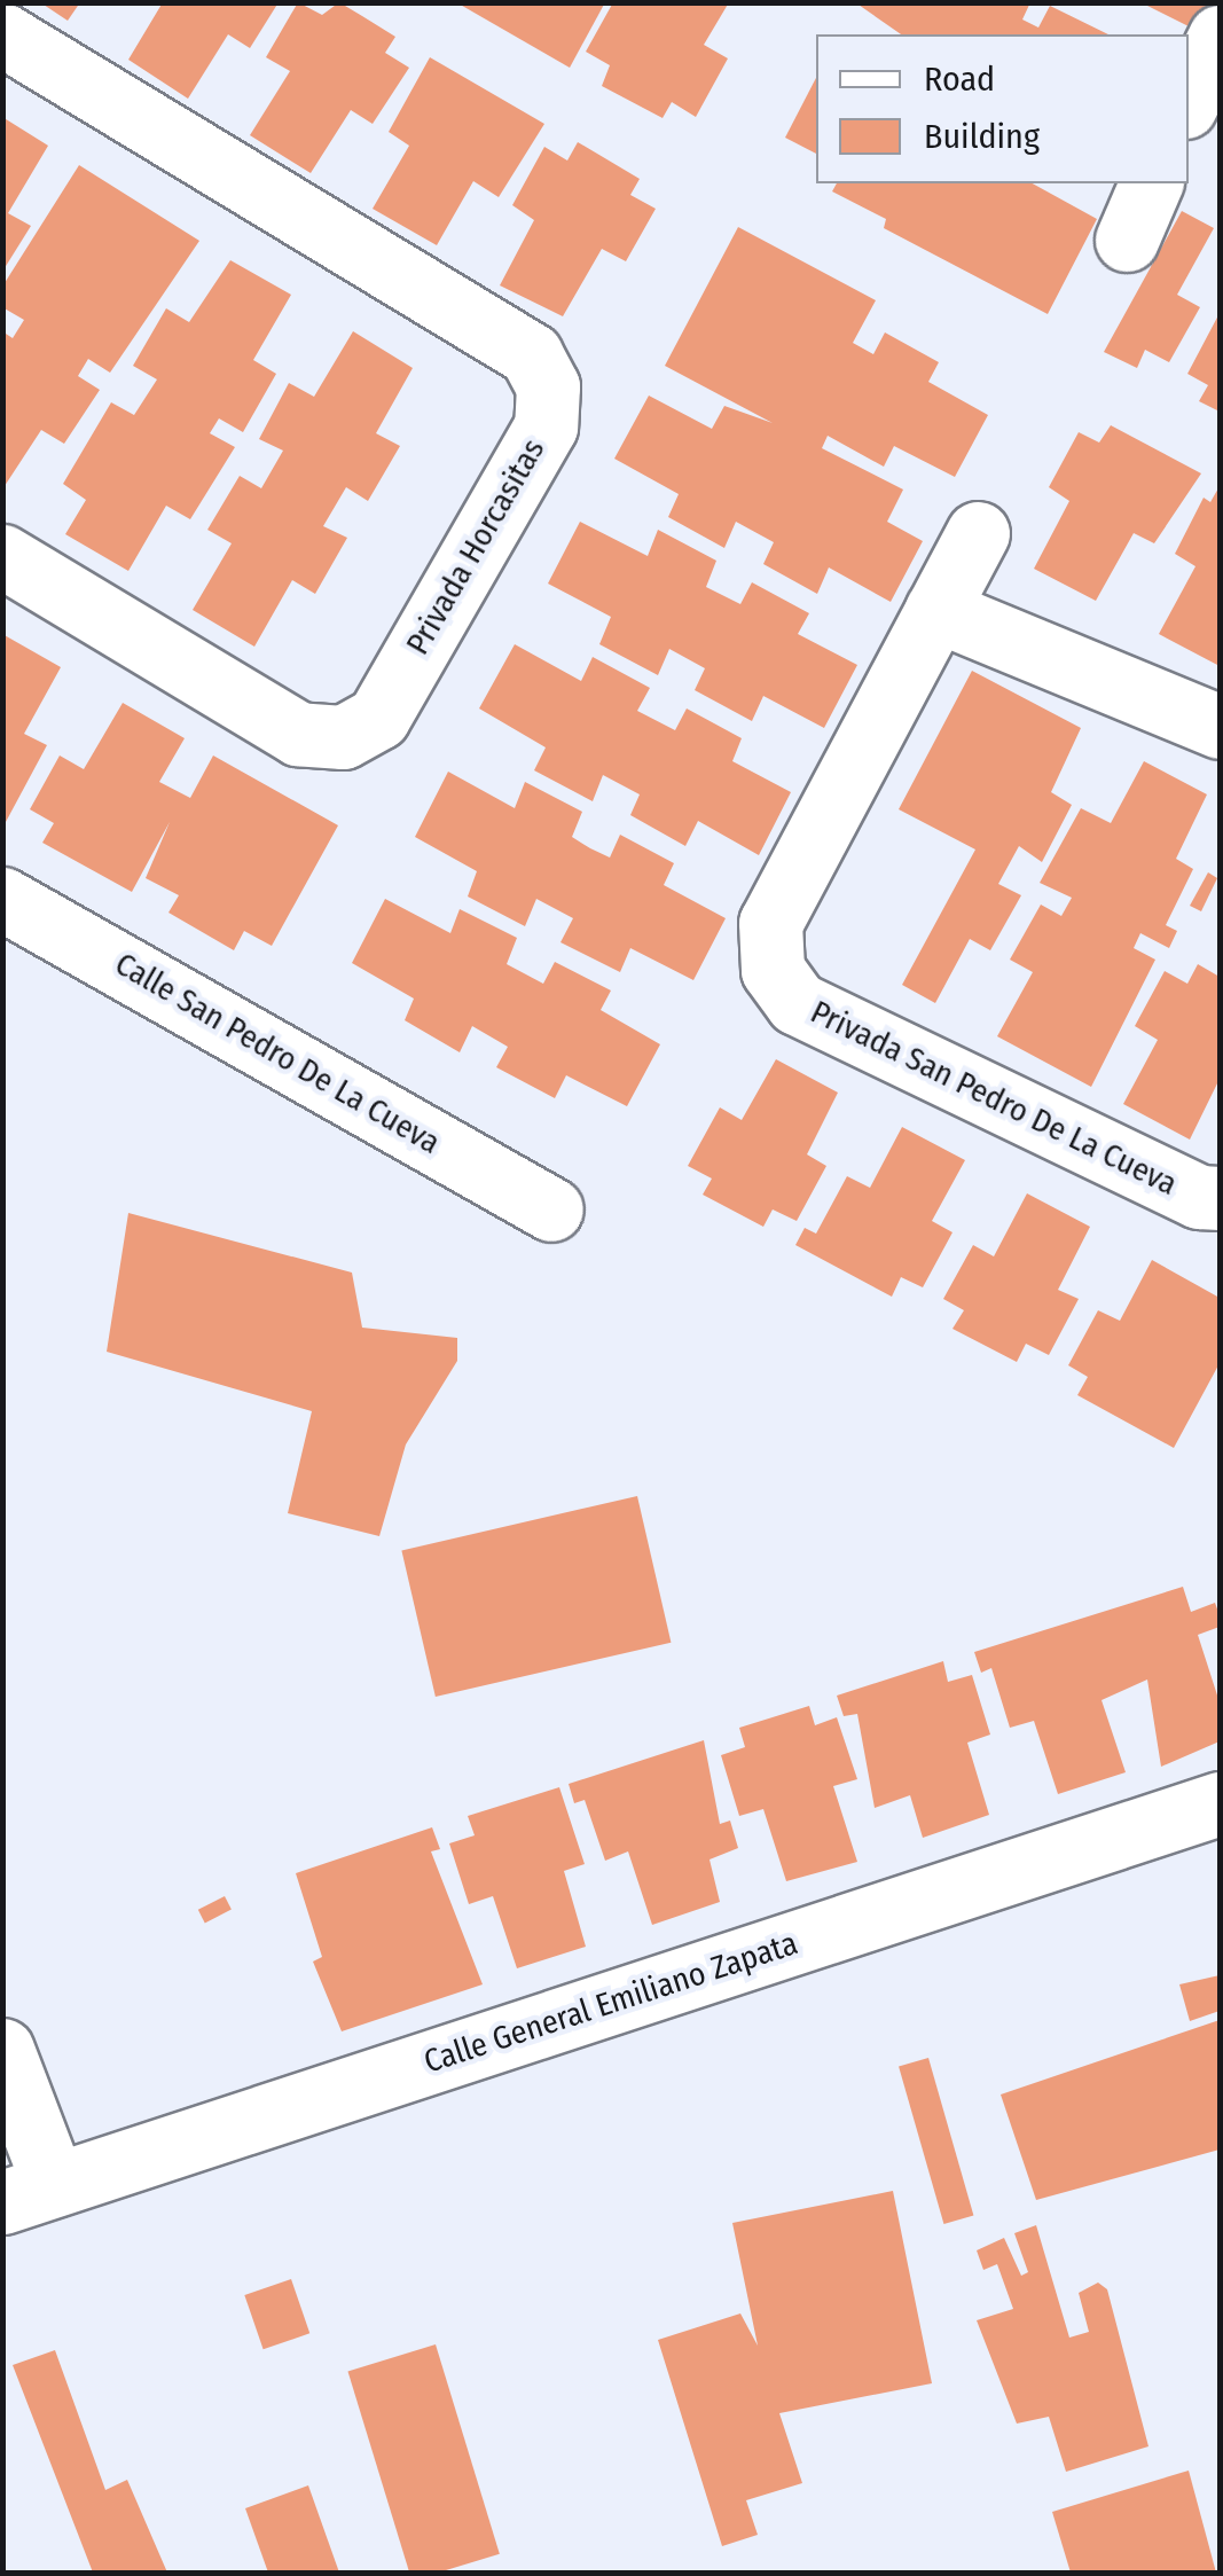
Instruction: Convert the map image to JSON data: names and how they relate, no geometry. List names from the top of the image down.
{
  "streets": {
    "street": [
      "Privada Horcasitas",
      "Calle San Pedro De La Cueva",
      "Privada San Pedro De La Cueva",
      "Calle General Emiliano Zapata"
    ]
  },
  "legend": ["Road", "Building"]
}
